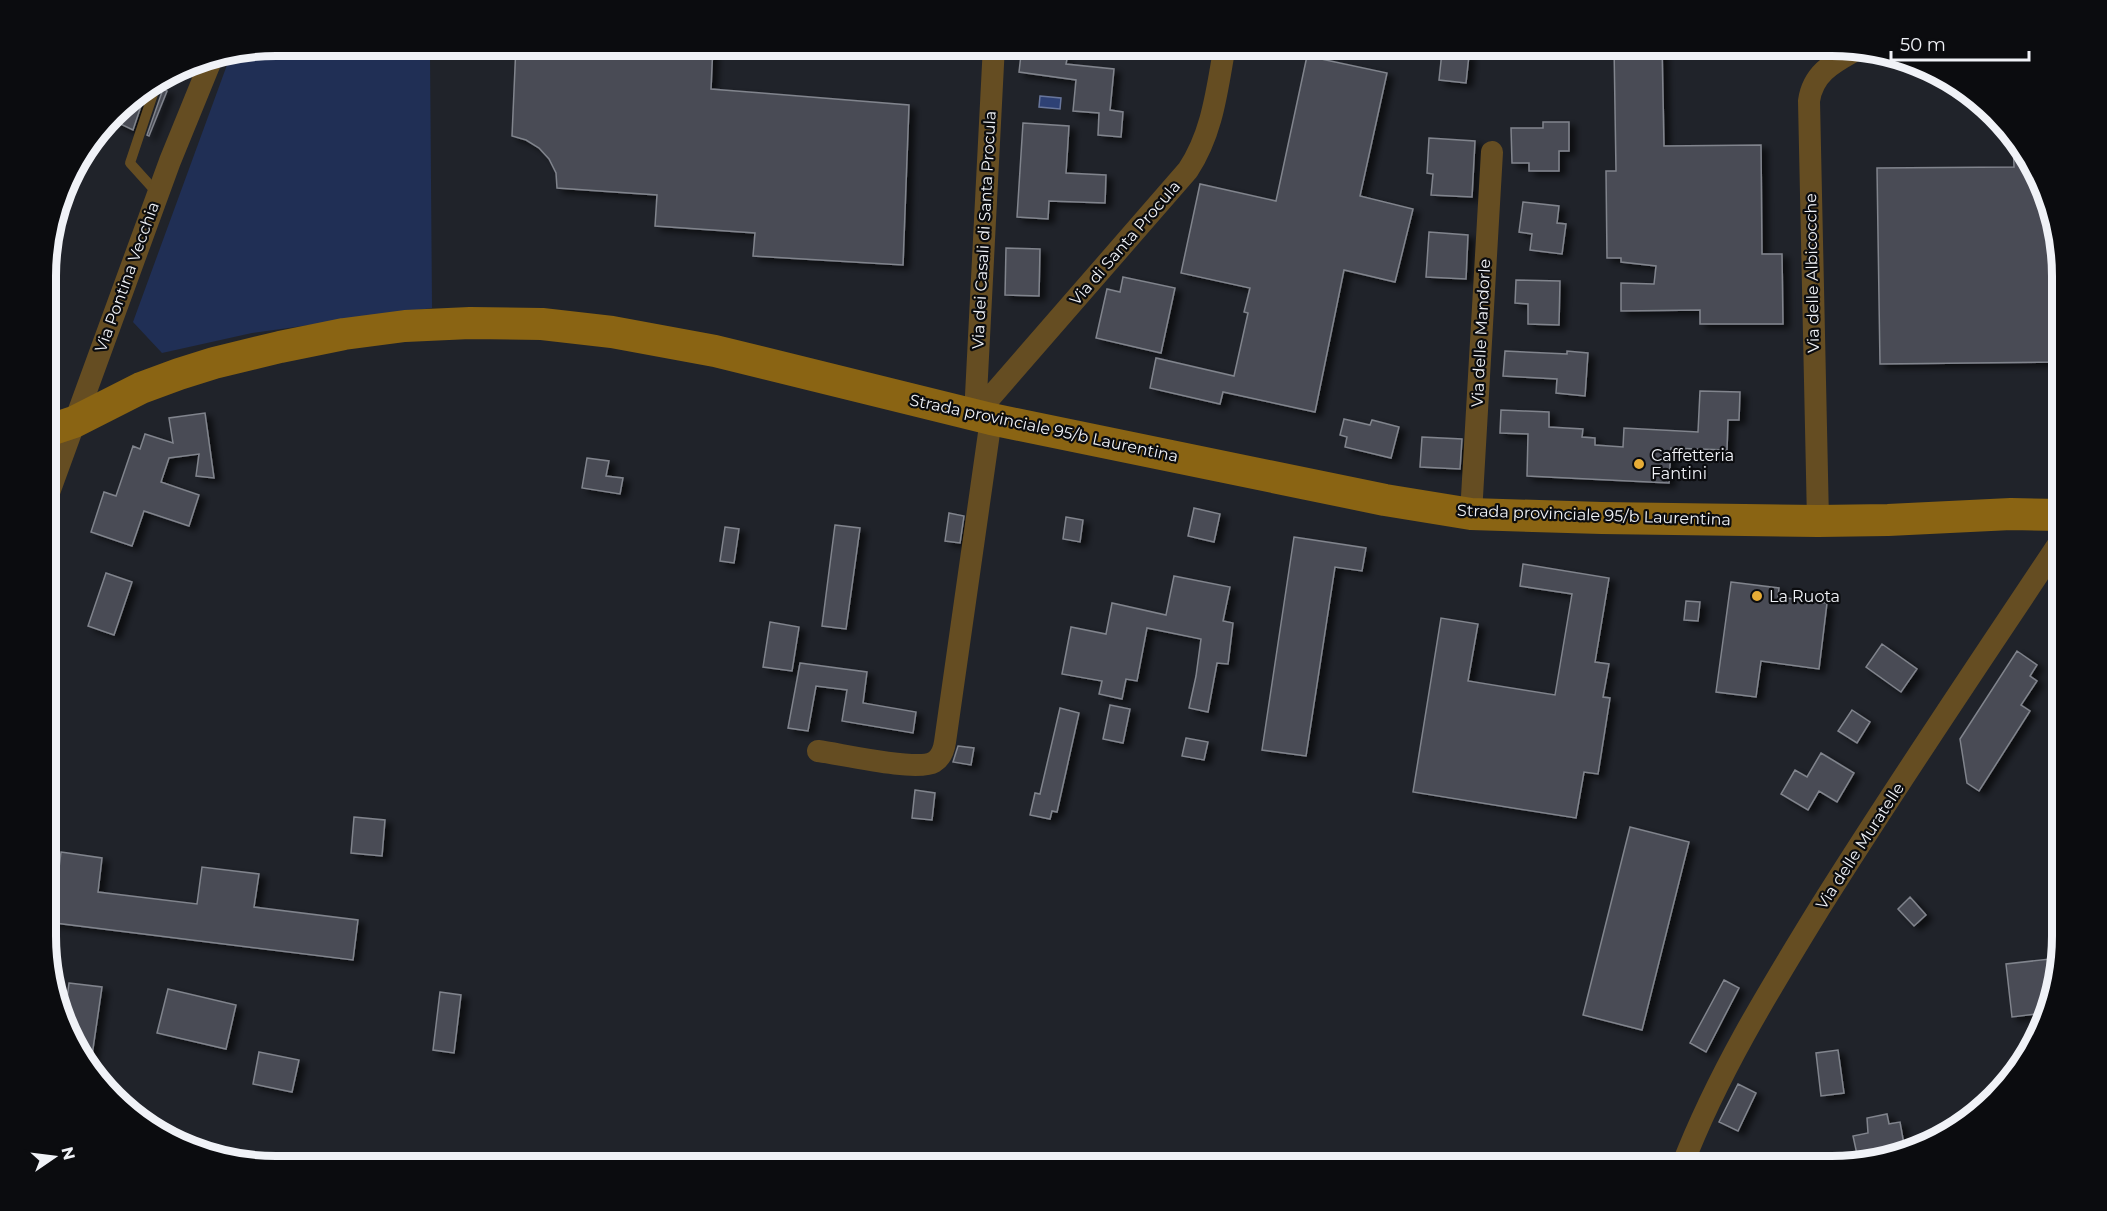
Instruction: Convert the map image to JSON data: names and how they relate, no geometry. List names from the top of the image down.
{
  "streets": {
    "main road": ["Strada provinciale 95/b Laurentina"],
    "street": [
      "Via dei Casali di Santa Procula",
      "Via di Santa Procula",
      "Via delle Albicocche",
      "Via Pontina Vecchia",
      "Via delle Mandorle",
      "Via delle Muratelle"
    ]
  },
  "crossings": [
    ["Via dei Casali di Santa Procula", "Via di Santa Procula"],
    ["Via dei Casali di Santa Procula", "Strada provinciale 95/b Laurentina"],
    ["Via di Santa Procula", "Strada provinciale 95/b Laurentina"],
    ["Via delle Albicocche", "Strada provinciale 95/b Laurentina"],
    ["Via Pontina Vecchia", "Strada provinciale 95/b Laurentina"],
    ["Via delle Mandorle", "Strada provinciale 95/b Laurentina"]
  ],
  "places": ["Caffetteria Fantini", "La Ruota"],
  "scale_bar": "50 m",
  "north": "right"
}
